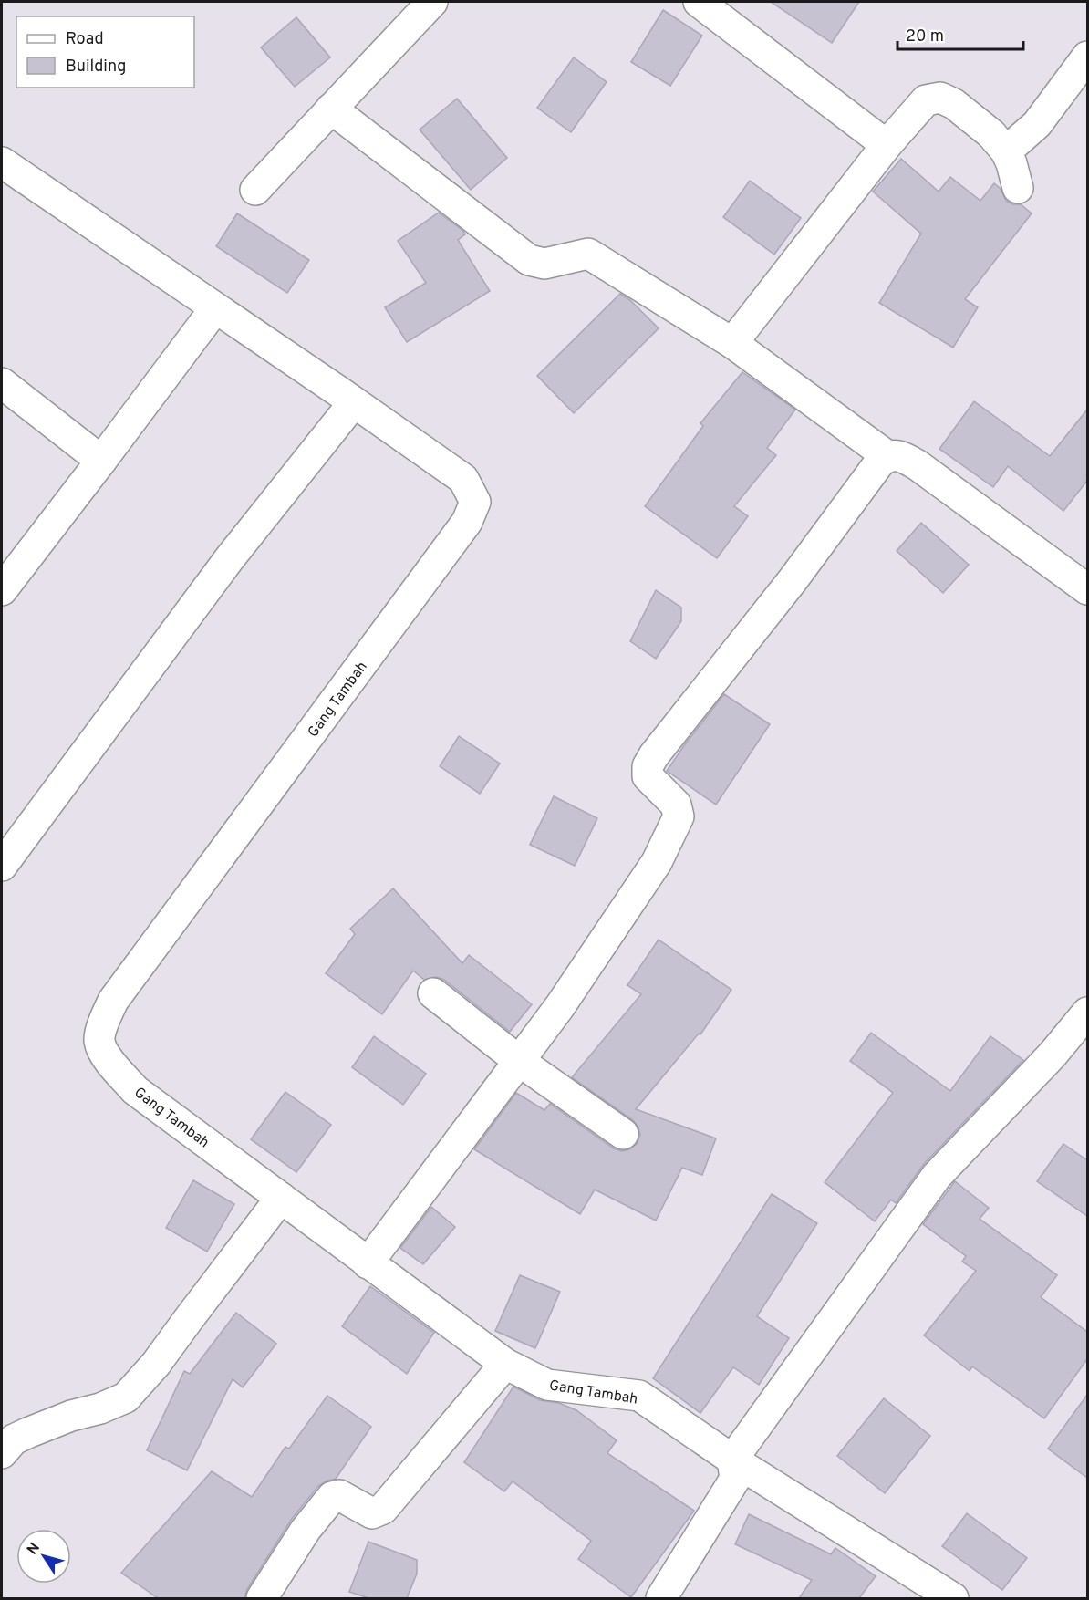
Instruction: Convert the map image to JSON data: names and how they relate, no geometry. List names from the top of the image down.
{
  "streets": {
    "street": ["Gang Tambah"]
  },
  "legend": ["Road", "Building"],
  "scale_bar": "20 m",
  "north": "top left"
}
